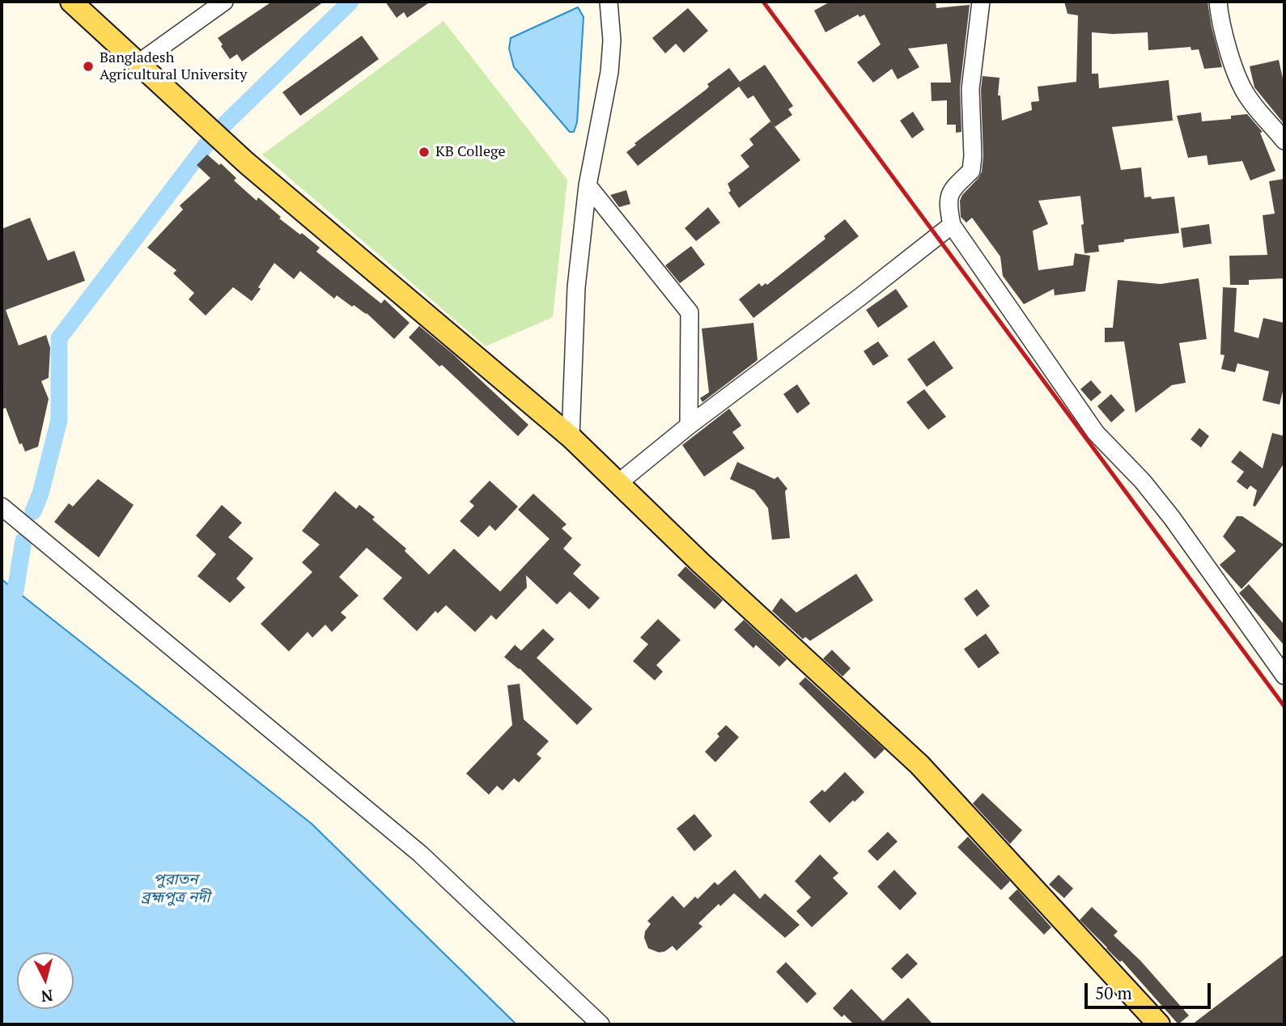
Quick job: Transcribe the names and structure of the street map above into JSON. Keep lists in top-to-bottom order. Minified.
{"water":["পুরাতন ব্রহ্মপুত্র নদী"],"places":["Bangladesh Agricultural University","KB College"],"scale_bar":"50 m","north":"bottom"}
